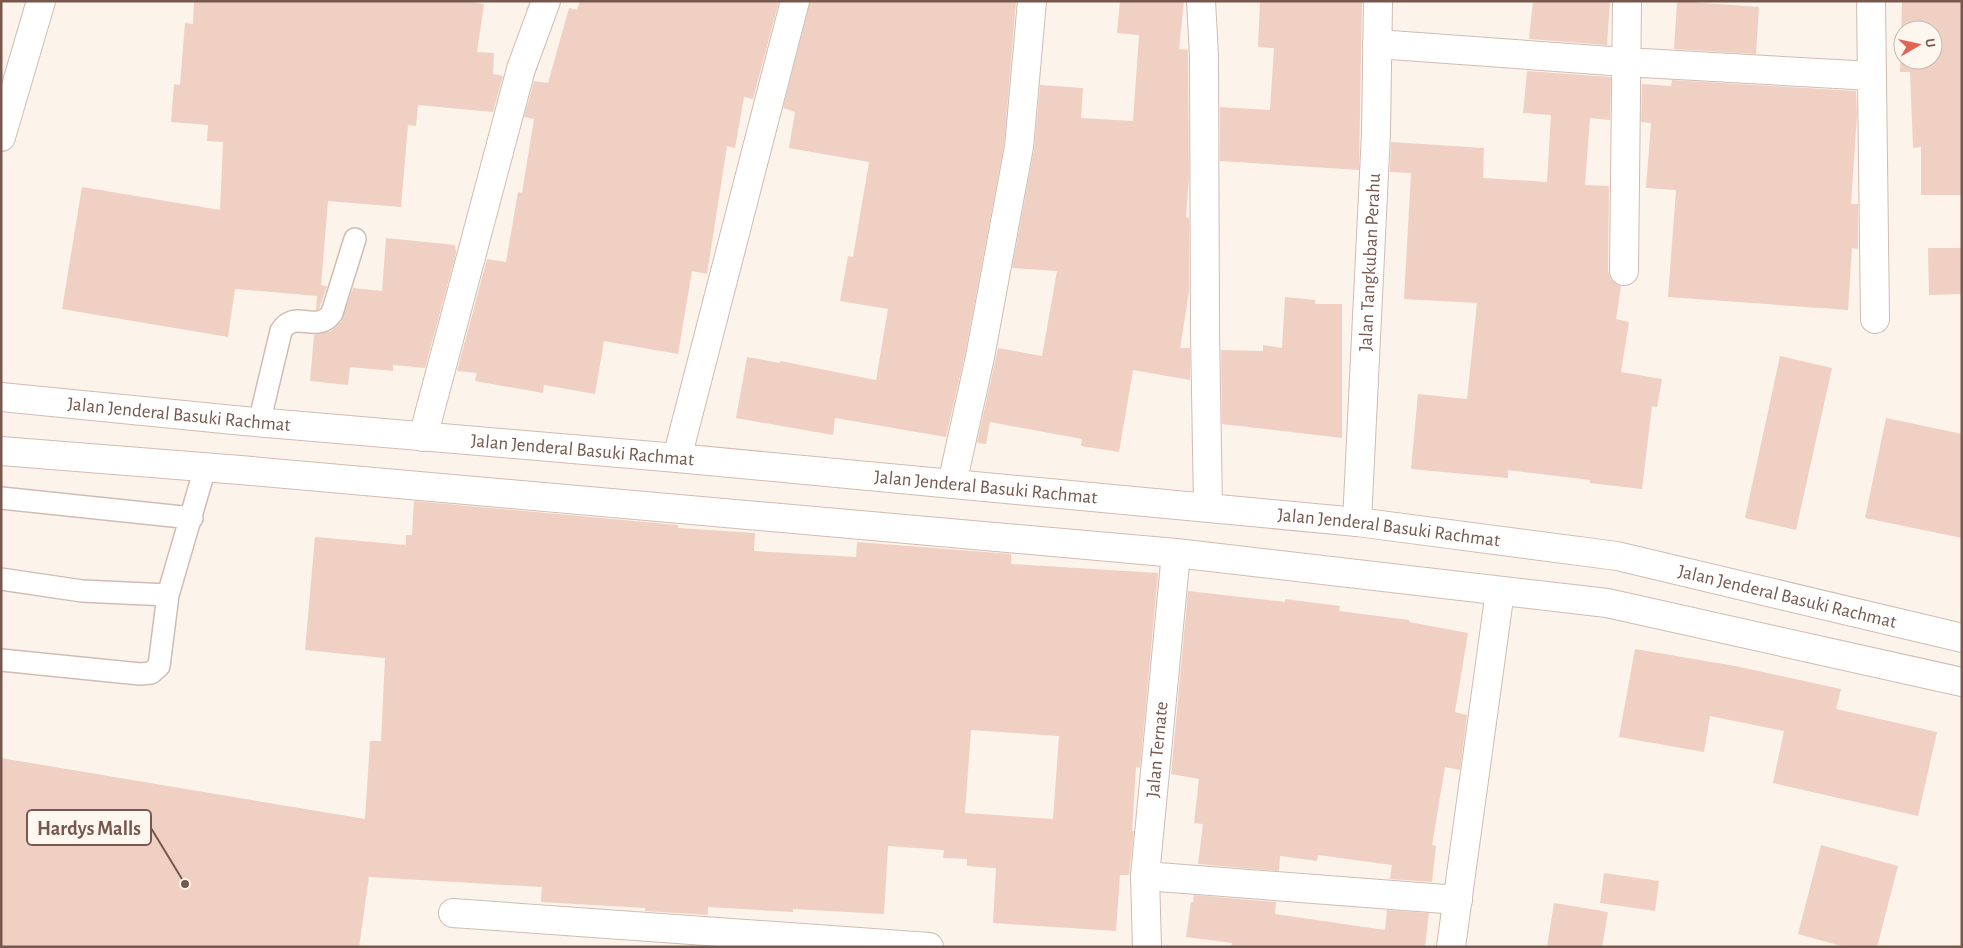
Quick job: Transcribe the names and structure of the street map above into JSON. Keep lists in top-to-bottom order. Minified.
{"streets":{"street":["Jalan Tangkuban Perahu","Jalan Jenderal Basuki Rachmat","Jalan Ternate"]},"crossings":[["Jalan Tangkuban Perahu","Jalan Jenderal Basuki Rachmat"]],"places":["Hardys Malls"],"north":"right"}
